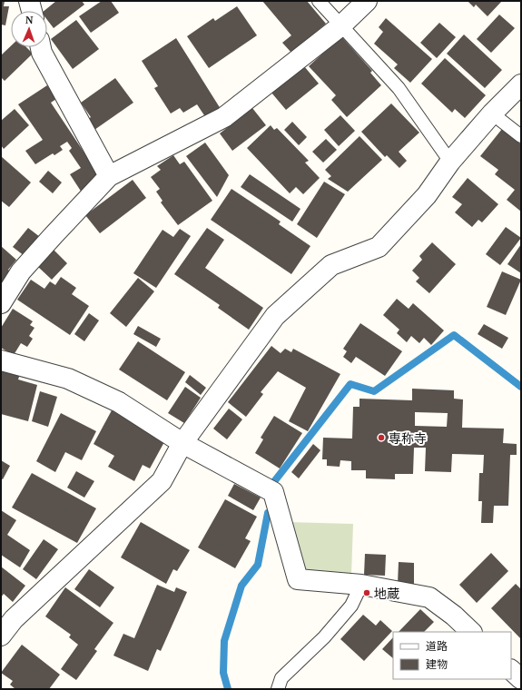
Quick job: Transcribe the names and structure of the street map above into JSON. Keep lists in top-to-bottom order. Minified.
{"places":["専称寺","地蔵"],"legend":["道路","建物"],"north":"top"}
